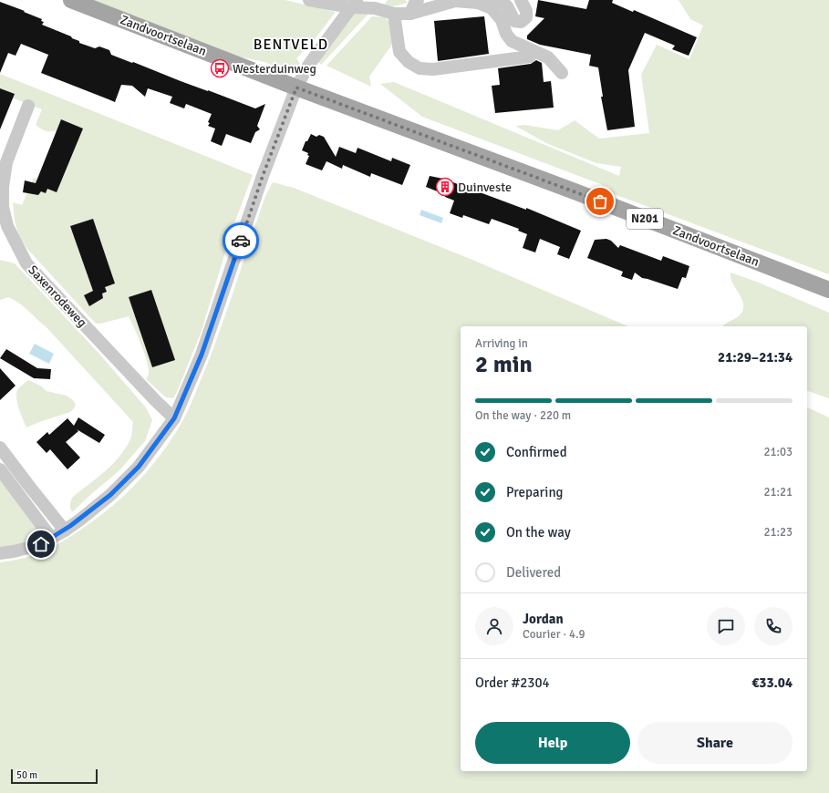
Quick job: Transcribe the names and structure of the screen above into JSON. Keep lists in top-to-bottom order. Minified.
{"streets":{"main road":["Zandvoortselaan","N201"],"street":["Saxenrodeweg"]},"districts":["BENTVELD"],"places":{"bus stop":["Westerduinweg"],"building":["Duinveste"]},"scale_bar":"50 m","page":{"heading":["2 min","Arriving in","21:29–21:34"],"panel":["Jordan","Courier · 4.9","Order #2304","€33.04"],"bar":"On the way · 220 m","list":[["Confirmed","21:03"],["Preparing","21:21"],["On the way","21:23"],"Delivered"],"buttons":["Help","Share"],"scale":"50 m"}}
